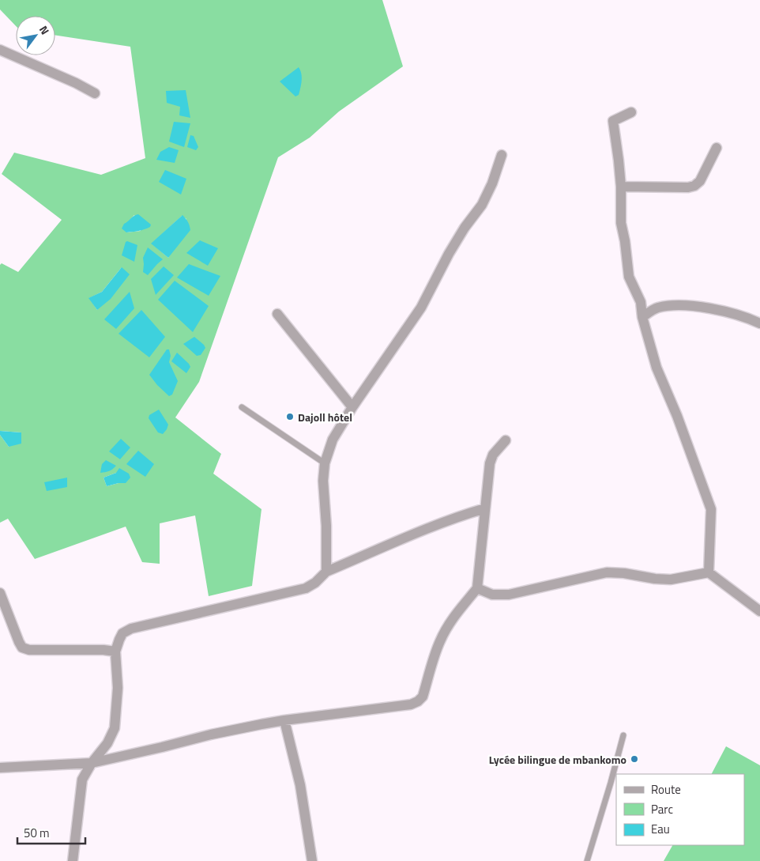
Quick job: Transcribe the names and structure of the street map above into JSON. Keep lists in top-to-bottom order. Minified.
{"places":["Dajoll hôtel","Lycée bilingue de mbankomo"],"legend":["Route","Parc","Eau"],"scale_bar":"50 m","north":"top right"}
